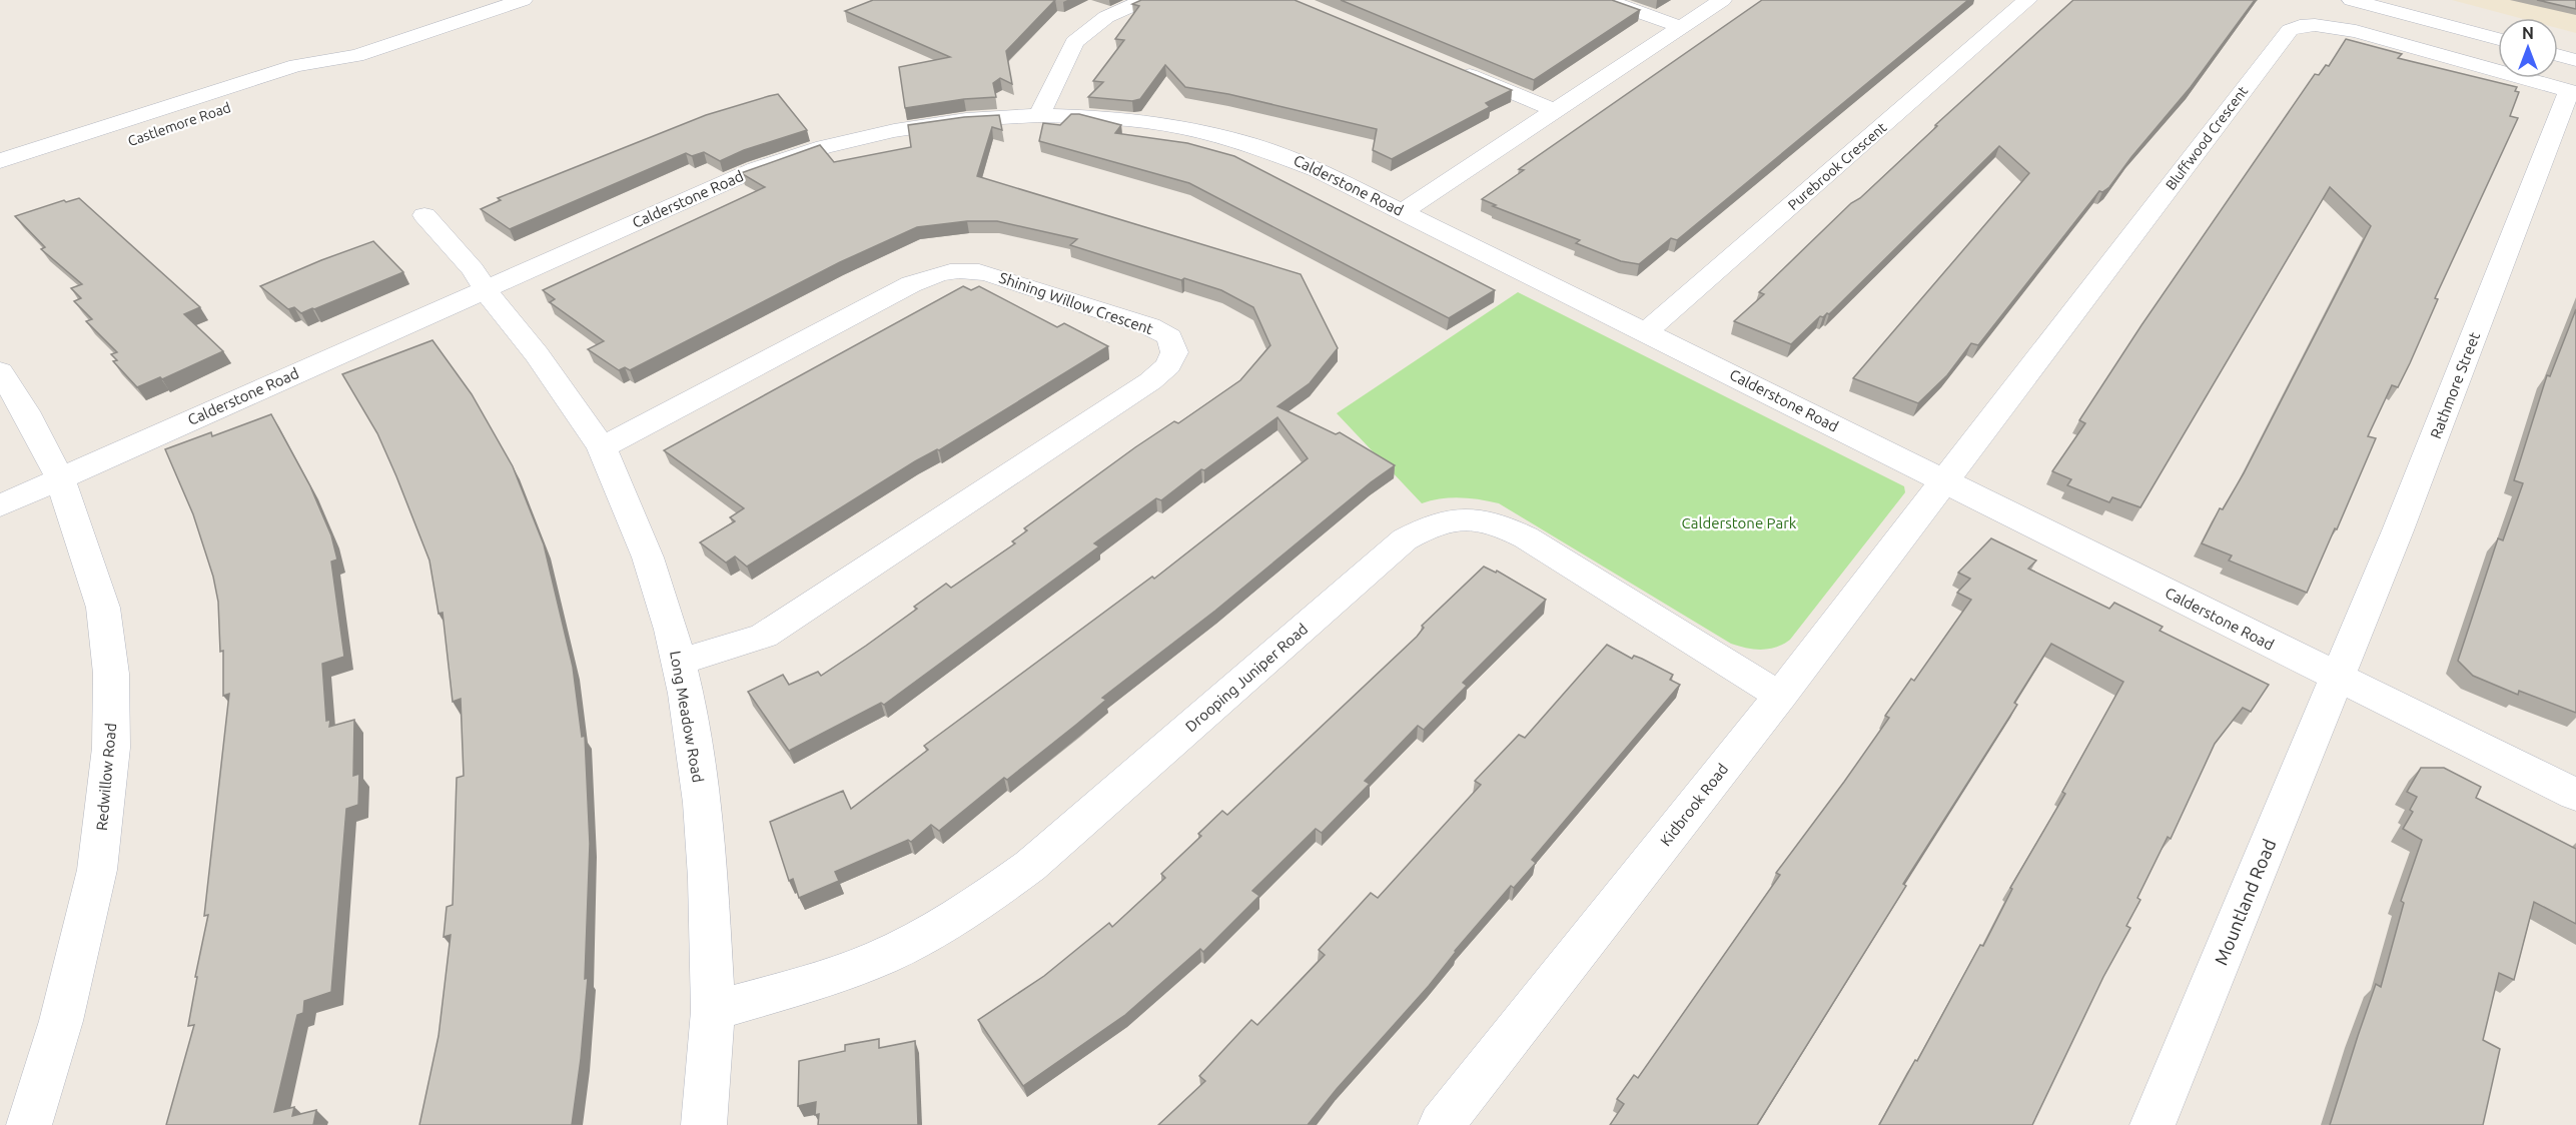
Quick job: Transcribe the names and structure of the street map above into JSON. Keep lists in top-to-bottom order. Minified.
{"streets":{"street":["Castlemore Road","Bluffwood Crescent","Purebrook Crescent","Calderstone Road","Shining Willow Crescent","Rathmore Street","Drooping Juniper Road","Long Meadow Road","Redwillow Road","Kidbrook Road","Mountland Road"]},"crossings":[["Bluffwood Crescent","Calderstone Road"],["Bluffwood Crescent","Rathmore Street"],["Bluffwood Crescent","Kidbrook Road"],["Purebrook Crescent","Calderstone Road"],["Calderstone Road","Rathmore Street"],["Calderstone Road","Long Meadow Road"],["Calderstone Road","Redwillow Road"],["Calderstone Road","Kidbrook Road"],["Calderstone Road","Mountland Road"],["Shining Willow Crescent","Long Meadow Road"],["Rathmore Street","Mountland Road"],["Drooping Juniper Road","Long Meadow Road"],["Drooping Juniper Road","Kidbrook Road"]],"parks":["Calderstone Park"],"north":"top"}
